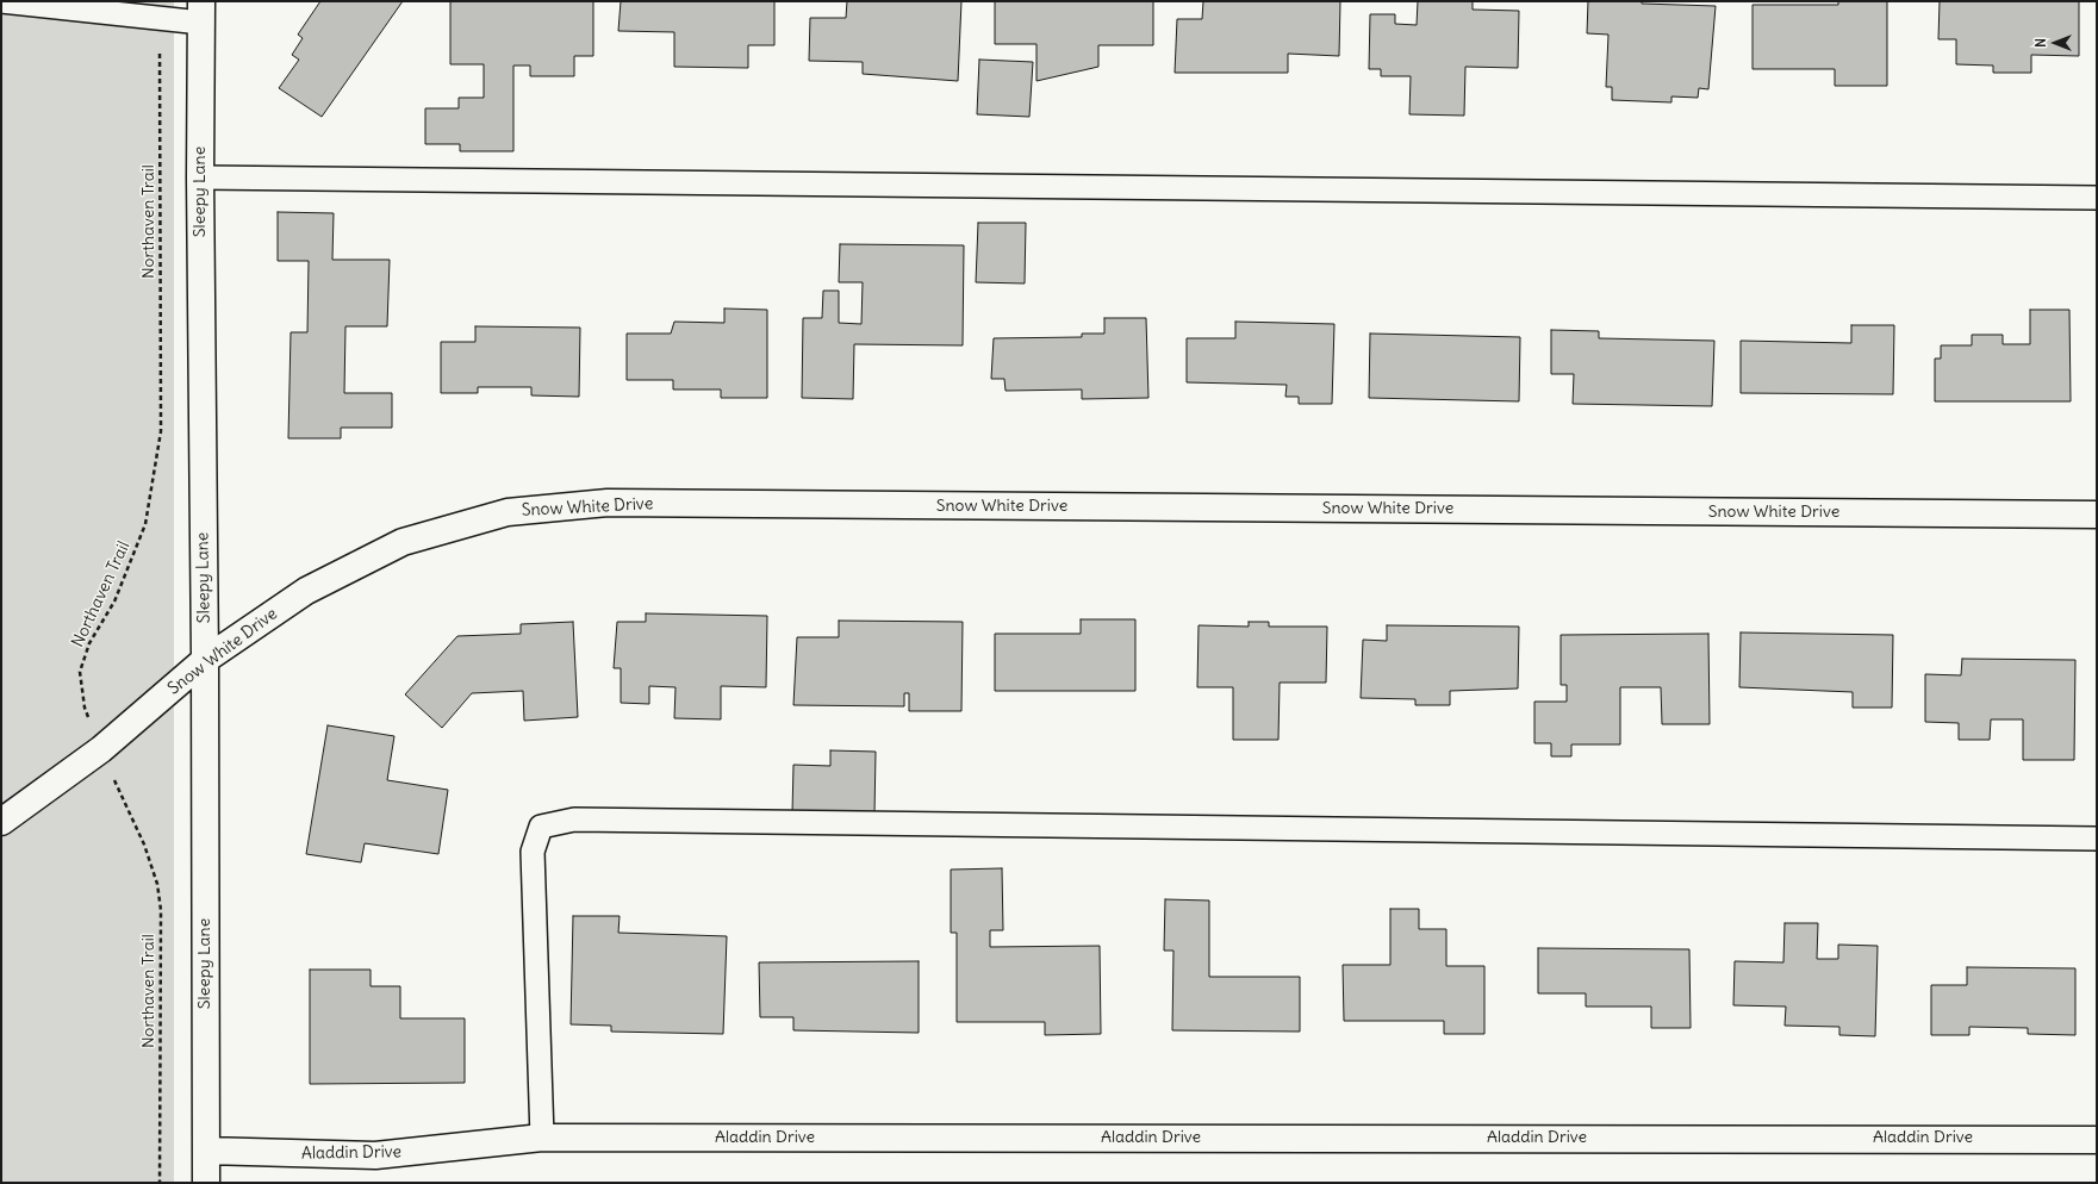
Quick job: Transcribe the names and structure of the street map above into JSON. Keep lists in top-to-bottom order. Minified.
{"streets":{"street":["Sleepy Lane","Snow White Drive","Aladdin Drive"],"path":["Northaven Trail"]},"crossings":[["Sleepy Lane","Snow White Drive"],["Sleepy Lane","Aladdin Drive"],["Northaven Trail","Snow White Drive"]],"north":"left"}
